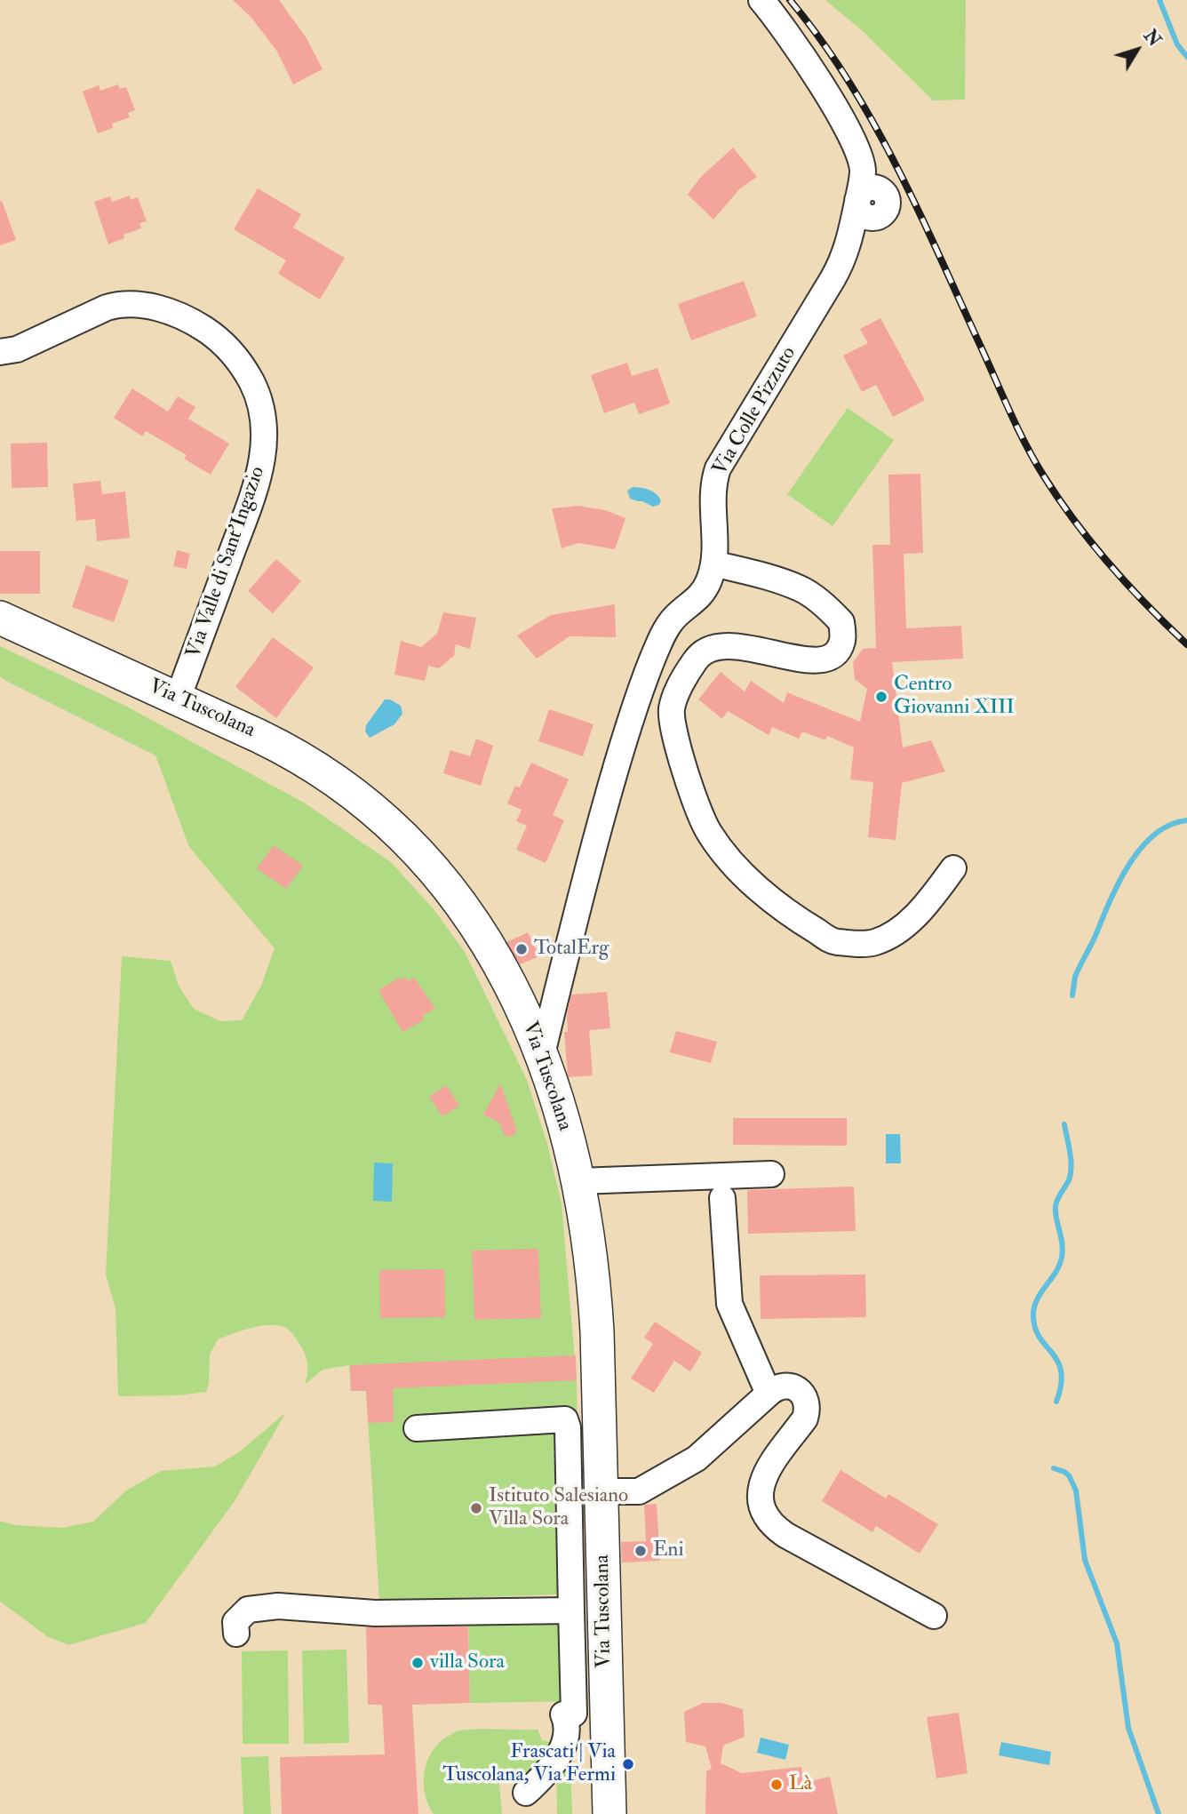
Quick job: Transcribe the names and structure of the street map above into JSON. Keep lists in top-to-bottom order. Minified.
{"streets":{"main road":["Via Tuscolana"],"street":["Via Colle Pizzuto","Via Valle di Sant'Ingazio"]},"crossings":[["Via Colle Pizzuto","Via Tuscolana"],["Via Valle di Sant'Ingazio","Via Tuscolana"]],"places":["Centro Giovanni XIII","TotalErg","Istituto Salesiano Villa Sora","Eni","villa Sora","Frascati | Via Tuscolana, Via Fermi","Là"],"north":"top right"}
